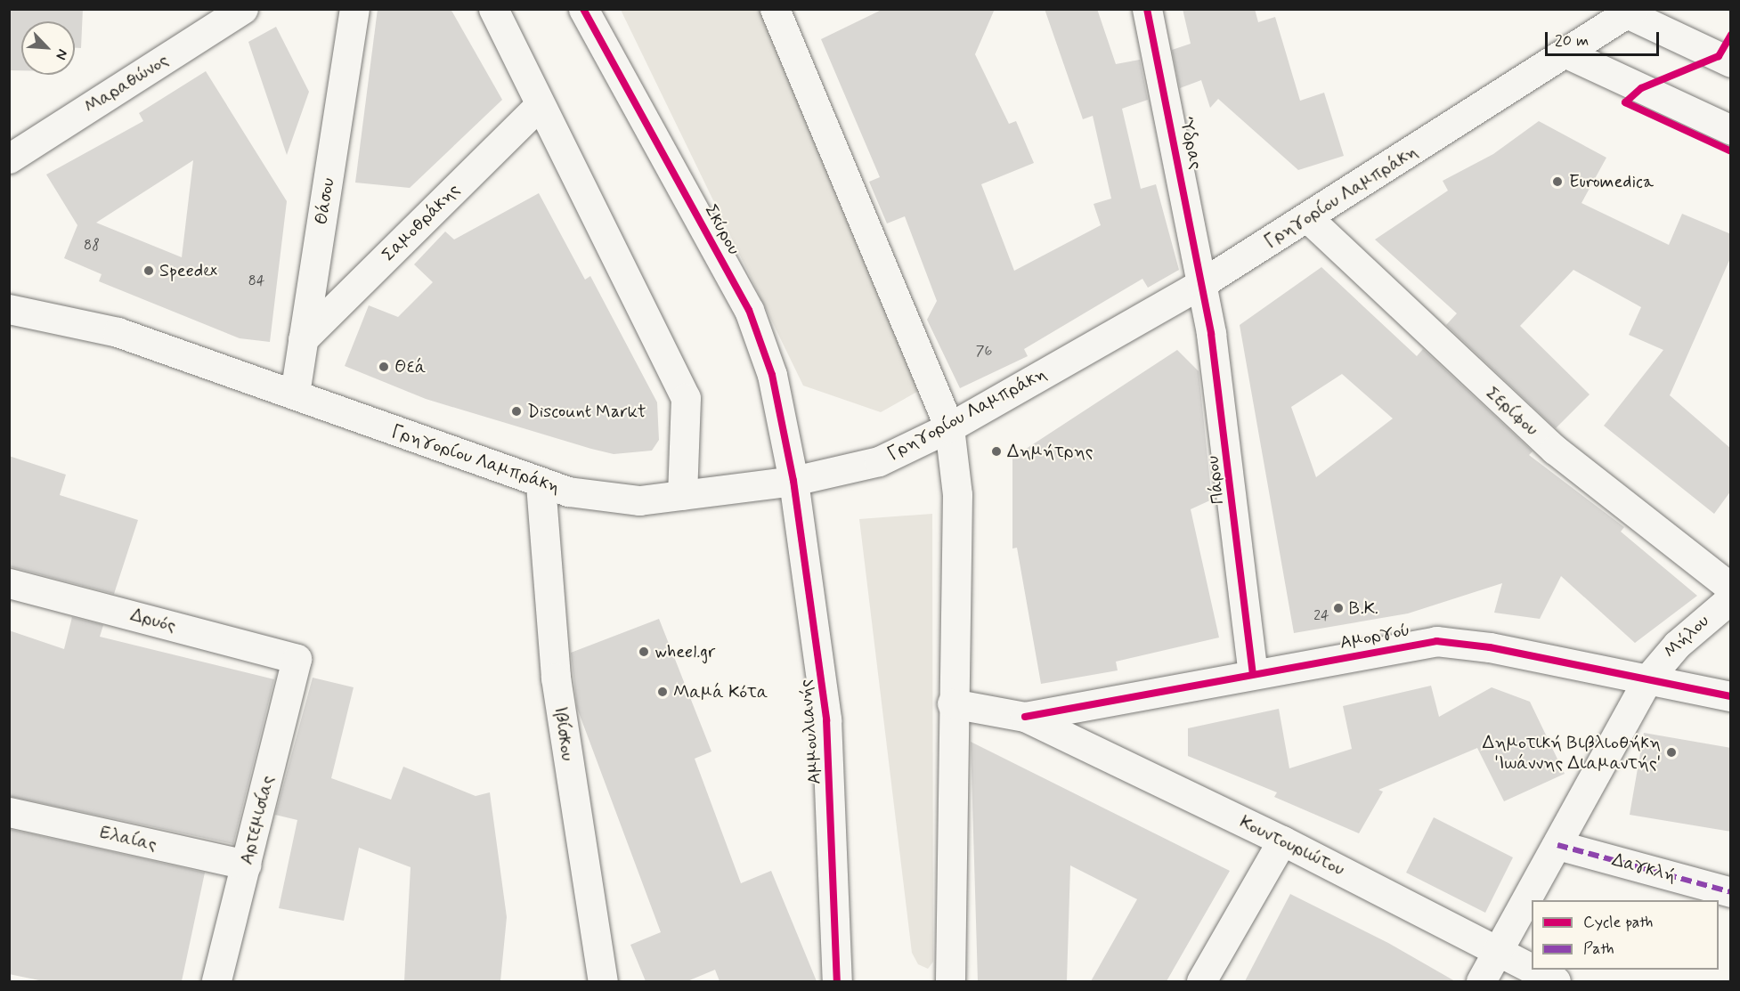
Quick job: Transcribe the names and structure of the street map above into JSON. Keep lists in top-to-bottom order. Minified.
{"streets":{"street":["Μαραθώνος","Ύδρας","Γρηγορίου Λαμπράκη","Θάσου","Σαμοθράκης","Σκύρου","Σερίφου","Πάρου","Δρυός","Αμοργού","Μήλου","Αμμουλιανής","Ιβίσκου","Αρτεμισίας","Ελαίας","Κουντουριώτου","Δαγκλή"]},"crossings":[["Ύδρας","Γρηγορίου Λαμπράκη"],["Ύδρας","Πάρου"],["Γρηγορίου Λαμπράκη","Θάσου"],["Γρηγορίου Λαμπράκη","Σκύρου"],["Γρηγορίου Λαμπράκη","Σερίφου"],["Γρηγορίου Λαμπράκη","Πάρου"],["Γρηγορίου Λαμπράκη","Αμμουλιανής"],["Γρηγορίου Λαμπράκη","Ιβίσκου"],["Θάσου","Σαμοθράκης"],["Σκύρου","Αμμουλιανής"],["Πάρου","Αμοργού"],["Δρυός","Αρτεμισίας"],["Αμοργού","Μήλου"],["Αμοργού","Κουντουριώτου"],["Μήλου","Κουντουριώτου"],["Μήλου","Δαγκλή"],["Αρτεμισίας","Ελαίας"]],"places":["Euromedica","Speedex","Θεά","Discount Markt","Δημήτρης","Β.Κ.","wheel.gr","Μαμά Κότα","Δημοτική Βιβλιοθήκη 'Ιωάννης Διαμαντής'"],"house_numbers":["88","84","76","24"],"legend":["Cycle path","Path"],"scale_bar":"20 m","north":"bottom right"}
